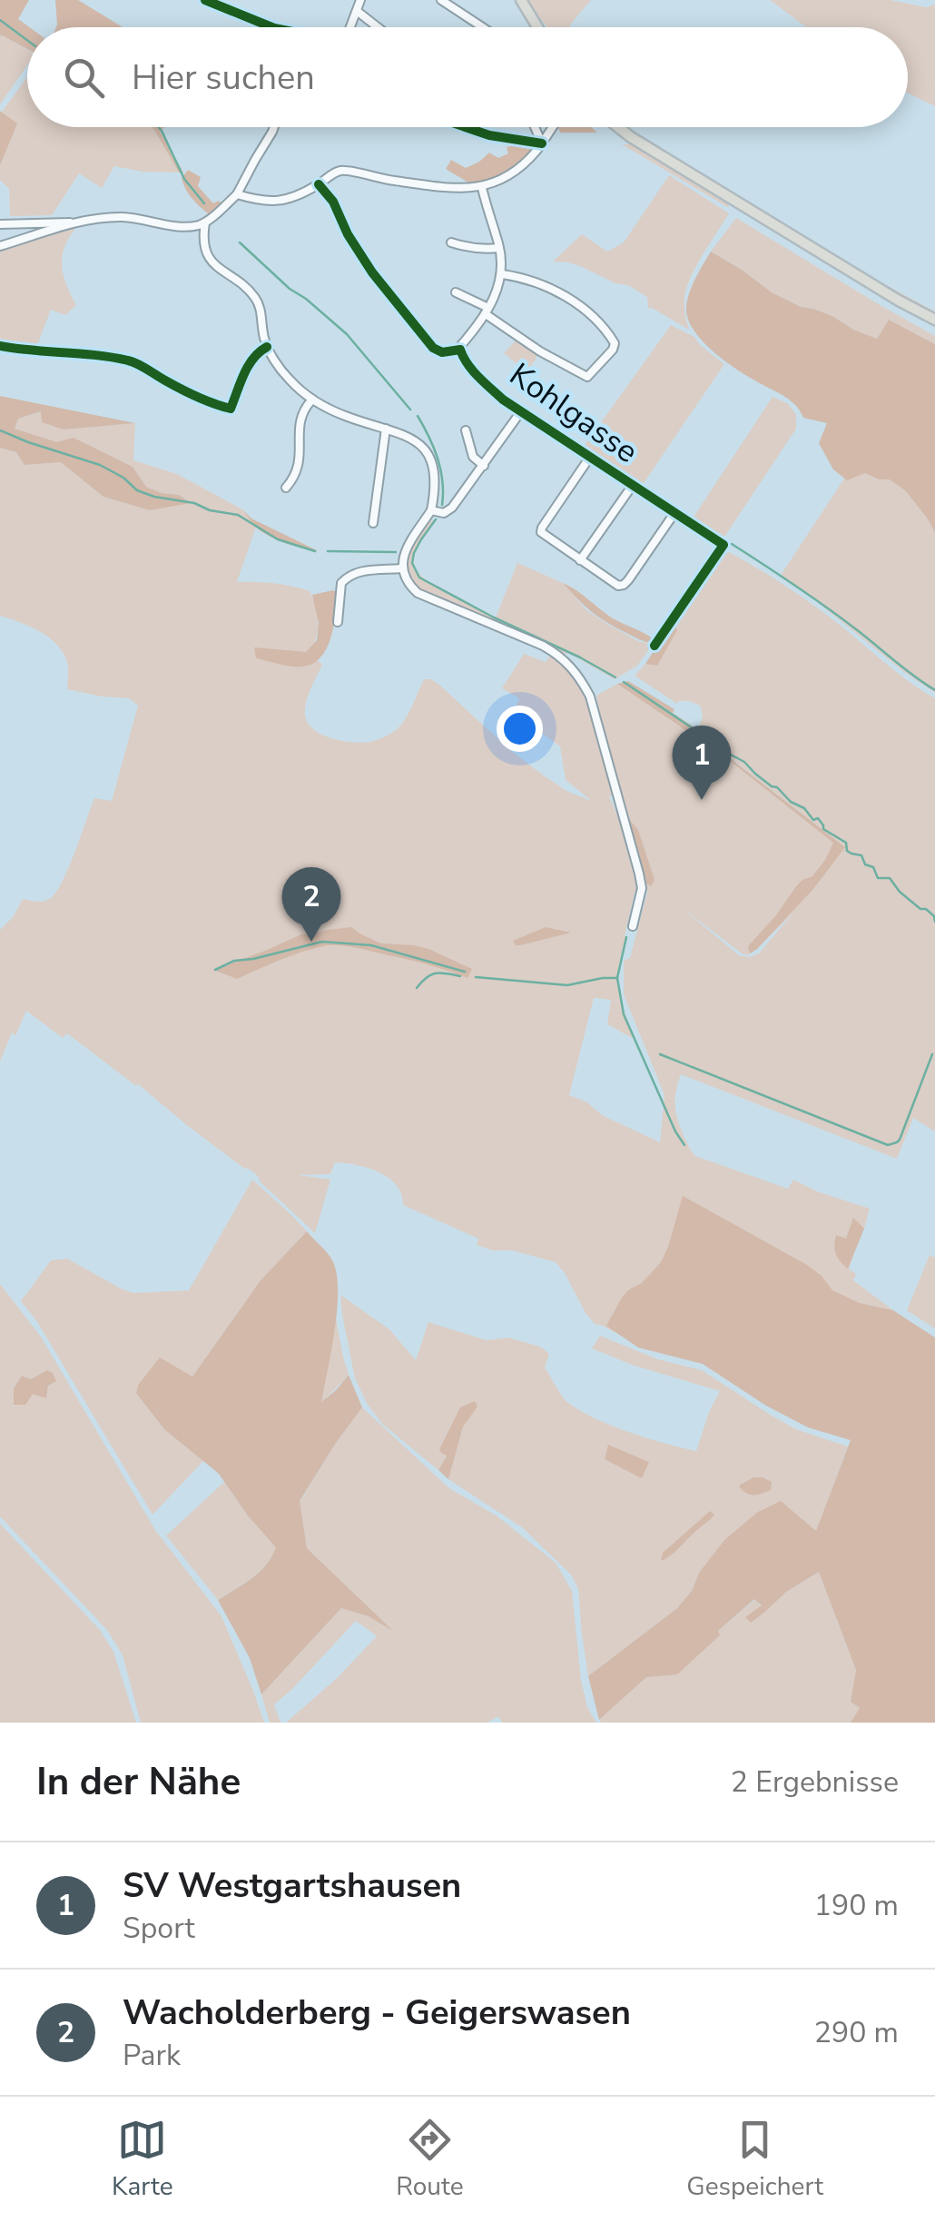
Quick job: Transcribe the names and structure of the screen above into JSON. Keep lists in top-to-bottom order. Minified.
{"streets":{"street":["Kohlgasse"]},"page":{"search":"Hier suchen","pins":["1","2"],"heading":["In der Nähe","2 Ergebnisse"],"list":[{"mark":"1","name":"SV Westgartshausen","note":"Sport","value":"190 m"},{"mark":"2","name":"Wacholderberg - Geigerswasen","note":"Park","value":"290 m"}],"nav":["Karte","Route","Gespeichert"]}}
